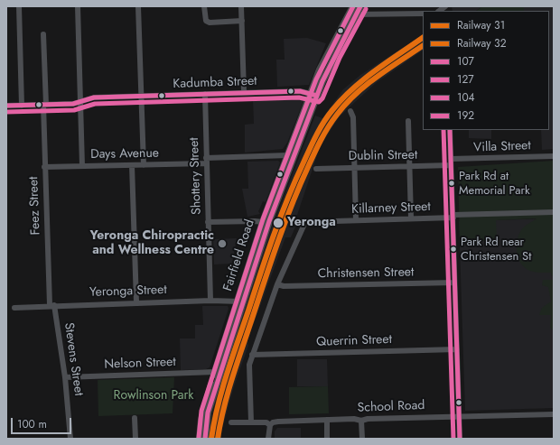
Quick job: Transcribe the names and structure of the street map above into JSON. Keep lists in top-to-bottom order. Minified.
{"streets":{"main road":["Fairfield Road"],"street":["Kadumba Street","Villa Street","Days Avenue","Dublin Street","Shottery Street","Feez Street","Killarney Street","Christensen Street","Yeronga Street","Querrin Street","Stevens Street","Nelson Street","School Road"]},"crossings":[["Kadumba Street","Shottery Street"],["Kadumba Street","Feez Street"],["Kadumba Street","Fairfield Road"],["Villa Street","Dublin Street"],["Days Avenue","Shottery Street"],["Days Avenue","Feez Street"],["Days Avenue","Fairfield Road"],["Shottery Street","Yeronga Street"],["Feez Street","Yeronga Street"],["Feez Street","Stevens Street"],["Killarney Street","Christensen Street"],["Fairfield Road","Yeronga Street"],["Fairfield Road","Nelson Street"],["Yeronga Street","Stevens Street"],["Stevens Street","Nelson Street"]],"parks":["Rowlinson Park"],"places":["Park Rd at Memorial Park","Yeronga","Yeronga Chiropractic and Wellness Centre","Park Rd near Christensen St"],"lines":["transit line 107","transit line 192","transit line 127","rail line 31","rail line 32","transit line 104"],"legend":["Railway 31","Railway 32","107","127","104","192"],"scale_bar":"100 m"}
